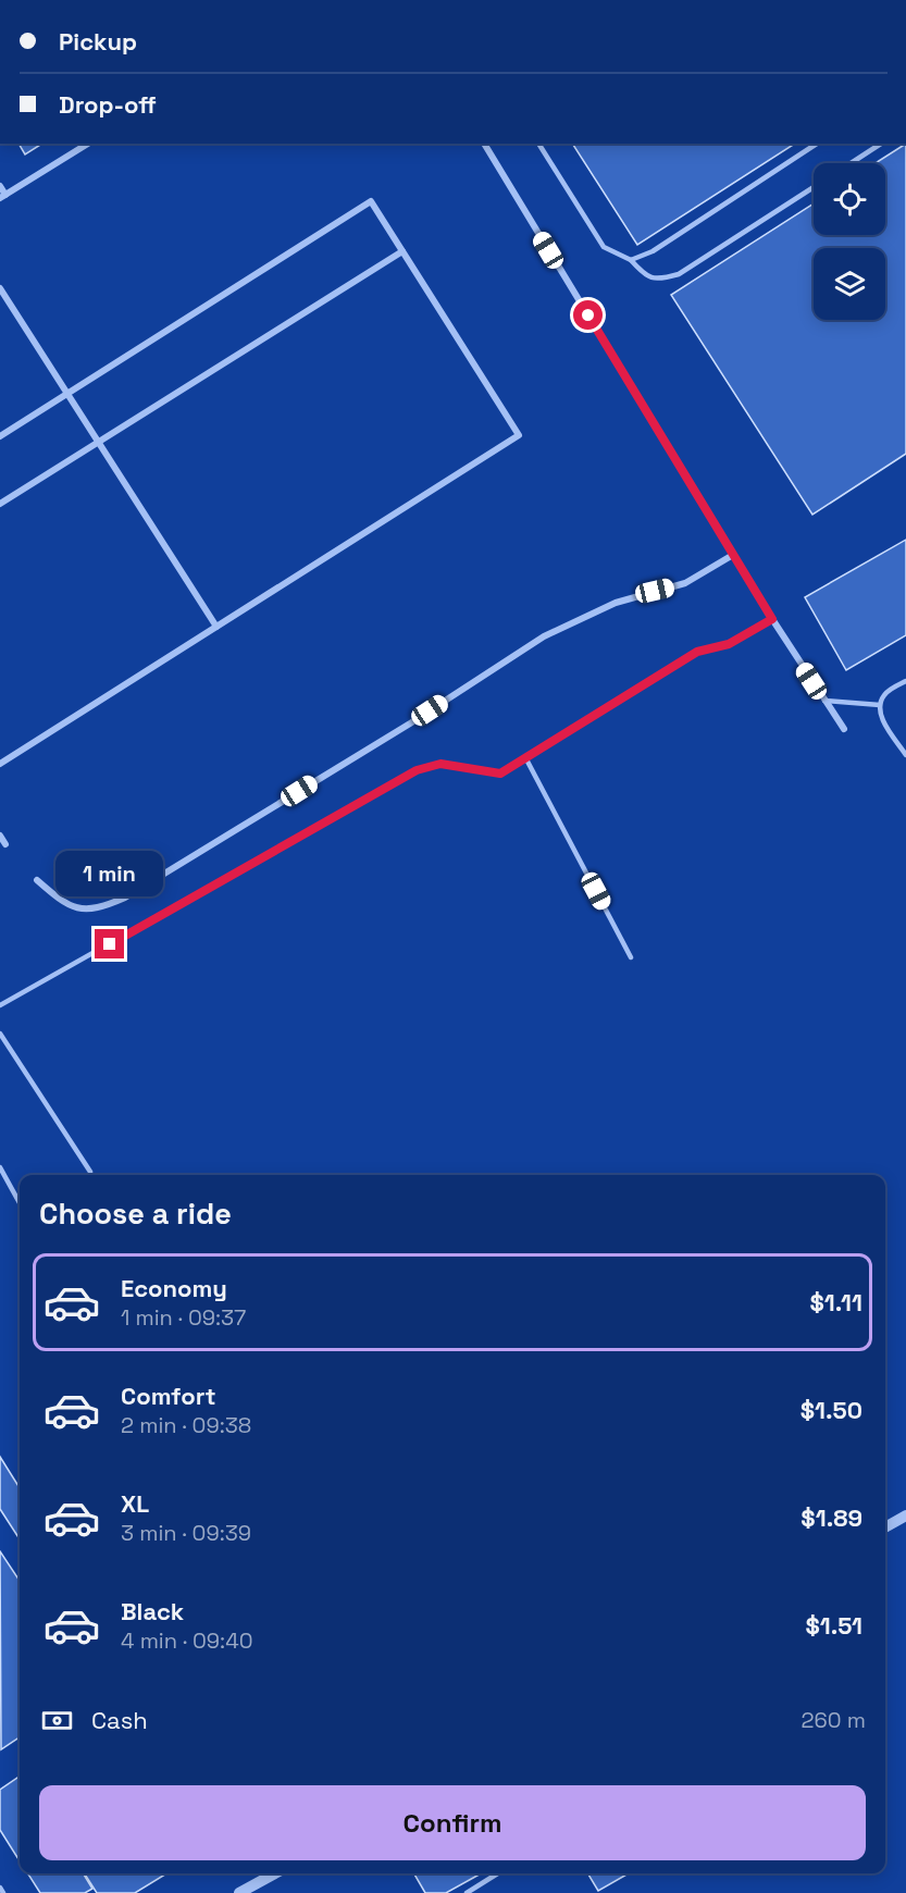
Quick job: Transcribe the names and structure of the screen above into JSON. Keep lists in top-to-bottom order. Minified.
{"page":{"banner":["Pickup","Drop-off"],"bubble":"1 min","heading":"Choose a ride","list":[{"name":"Economy","note":"1 min · 09:37","value":"$1.11"},{"name":"Comfort","note":"2 min · 09:38","value":"$1.50"},{"name":"XL","note":"3 min · 09:39","value":"$1.89"},{"name":"Black","note":"4 min · 09:40","value":"$1.51"}],"pay":["Cash","260 m"],"buttons":"Confirm"}}
